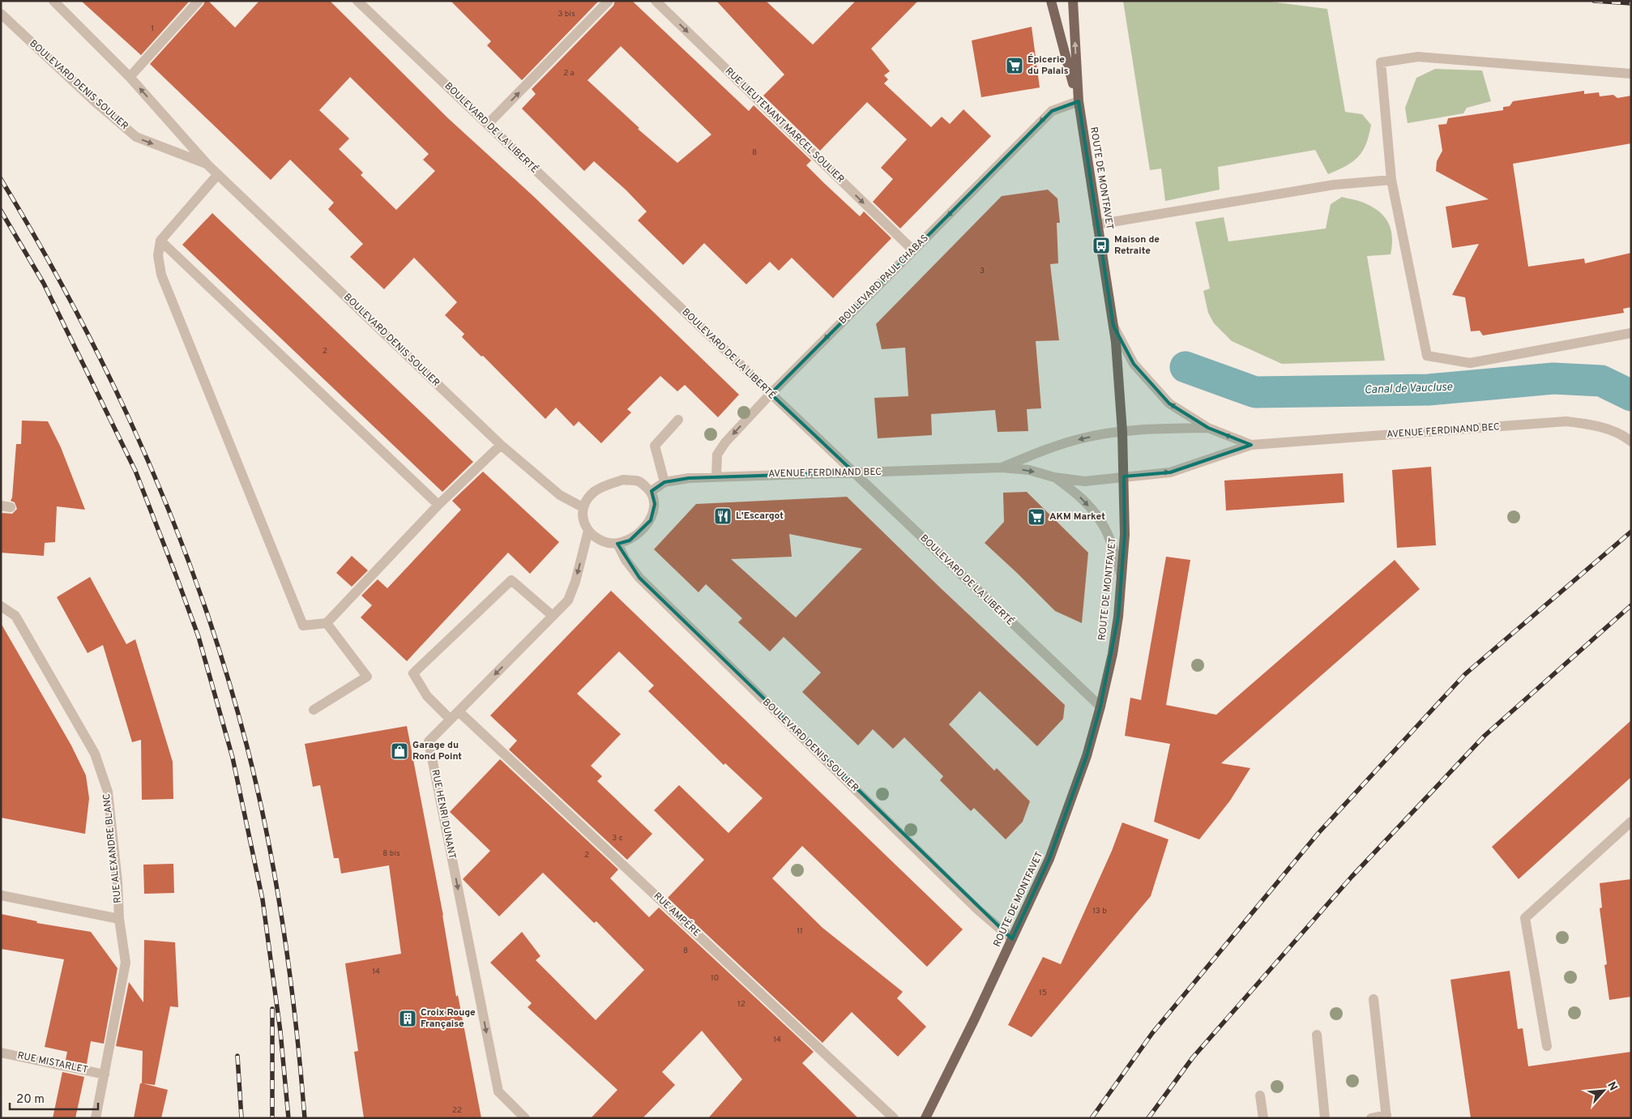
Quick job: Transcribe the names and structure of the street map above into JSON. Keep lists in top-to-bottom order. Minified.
{"streets":{"main road":["ROUTE DE MONTFAVET"],"street":["BOULEVARD DENIS SOULIER","RUE LIEUTENANT MARCEL SOULIER","BOULEVARD DE LA LIBERTÉ","BOULEVARD PAUL CHABAS","AVENUE FERDINAND BEC","RUE HENRI DUNANT","RUE ALEXANDRE BLANC","RUE AMPÉRE","RUE MISTARLET"]},"crossings":[["BOULEVARD DENIS SOULIER","ROUTE DE MONTFAVET"],["BOULEVARD DENIS SOULIER","AVENUE FERDINAND BEC"],["BOULEVARD DENIS SOULIER","RUE HENRI DUNANT"],["RUE LIEUTENANT MARCEL SOULIER","BOULEVARD PAUL CHABAS"],["BOULEVARD DE LA LIBERTÉ","ROUTE DE MONTFAVET"],["BOULEVARD DE LA LIBERTÉ","BOULEVARD PAUL CHABAS"],["BOULEVARD DE LA LIBERTÉ","AVENUE FERDINAND BEC"],["ROUTE DE MONTFAVET","BOULEVARD PAUL CHABAS"],["BOULEVARD PAUL CHABAS","AVENUE FERDINAND BEC"],["AVENUE FERDINAND BEC","RUE HENRI DUNANT"],["RUE HENRI DUNANT","RUE AMPÉRE"],["RUE ALEXANDRE BLANC","RUE MISTARLET"]],"one_way":["RUE LIEUTENANT MARCEL SOULIER","BOULEVARD PAUL CHABAS","RUE HENRI DUNANT"],"water":["Canal de Vaucluse"],"places":{"supermarket":["Épicerie du Palais","AKM Market"],"bus stop":["Maison de Retraite"],"restaurant":["L'Escargot"],"shop":["Garage du Rond Point"],"building":["Croix Rouge Française"]},"house_numbers":["3 bis","1","2 a","8","3","2","3 c","8 bis","2","13 b","11","8","14","10","15","12","14","22"],"scale_bar":"20 m","north":"top right"}
